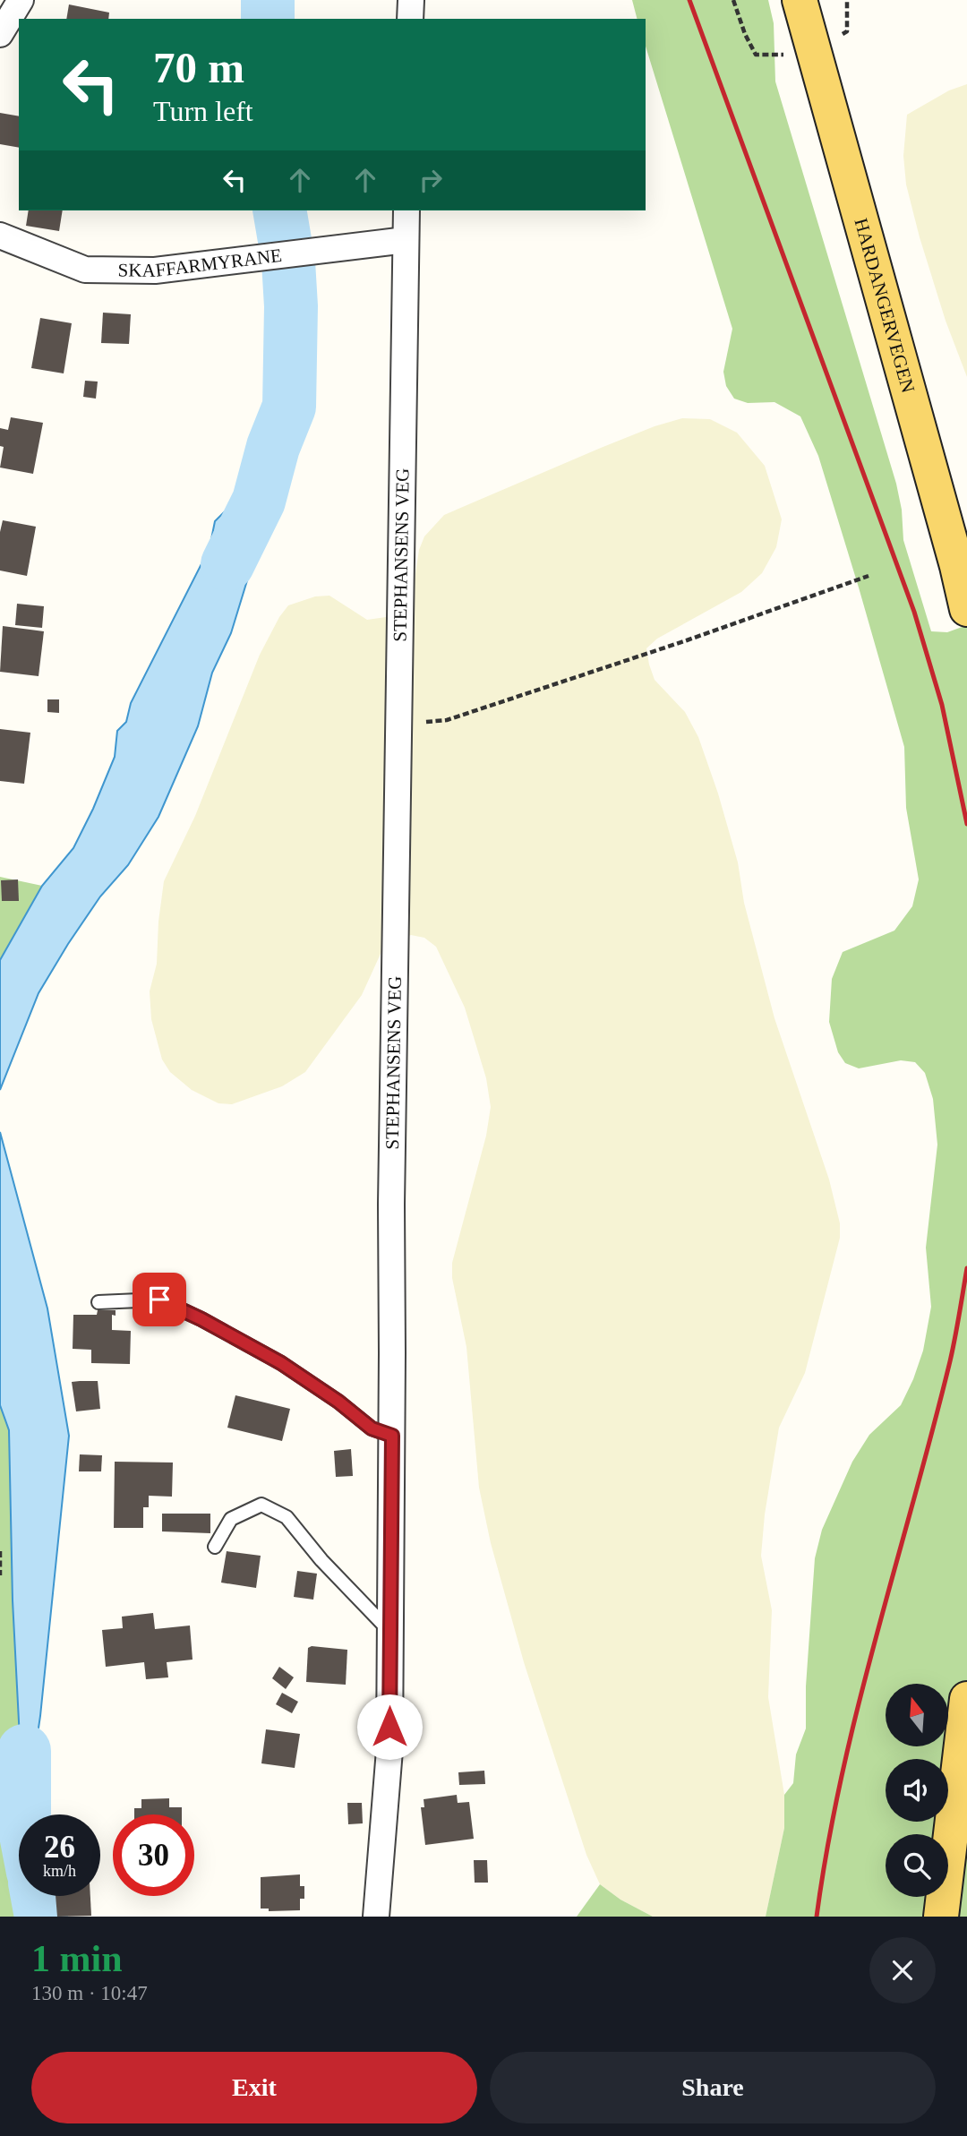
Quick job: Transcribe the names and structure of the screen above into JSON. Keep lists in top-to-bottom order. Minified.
{"streets":{"main road":["HARDANGERVEGEN"],"street":["SKAFFARMYRANE","STEPHANSENS VEG"]},"crossings":[["SKAFFARMYRANE","STEPHANSENS VEG"]],"north":"top","page":{"turn":["70 m","Turn left"],"speed":"26 km/h","limit":"30","heading":["1 min","130 m · 10:47"],"buttons":["Exit","Share"]}}
